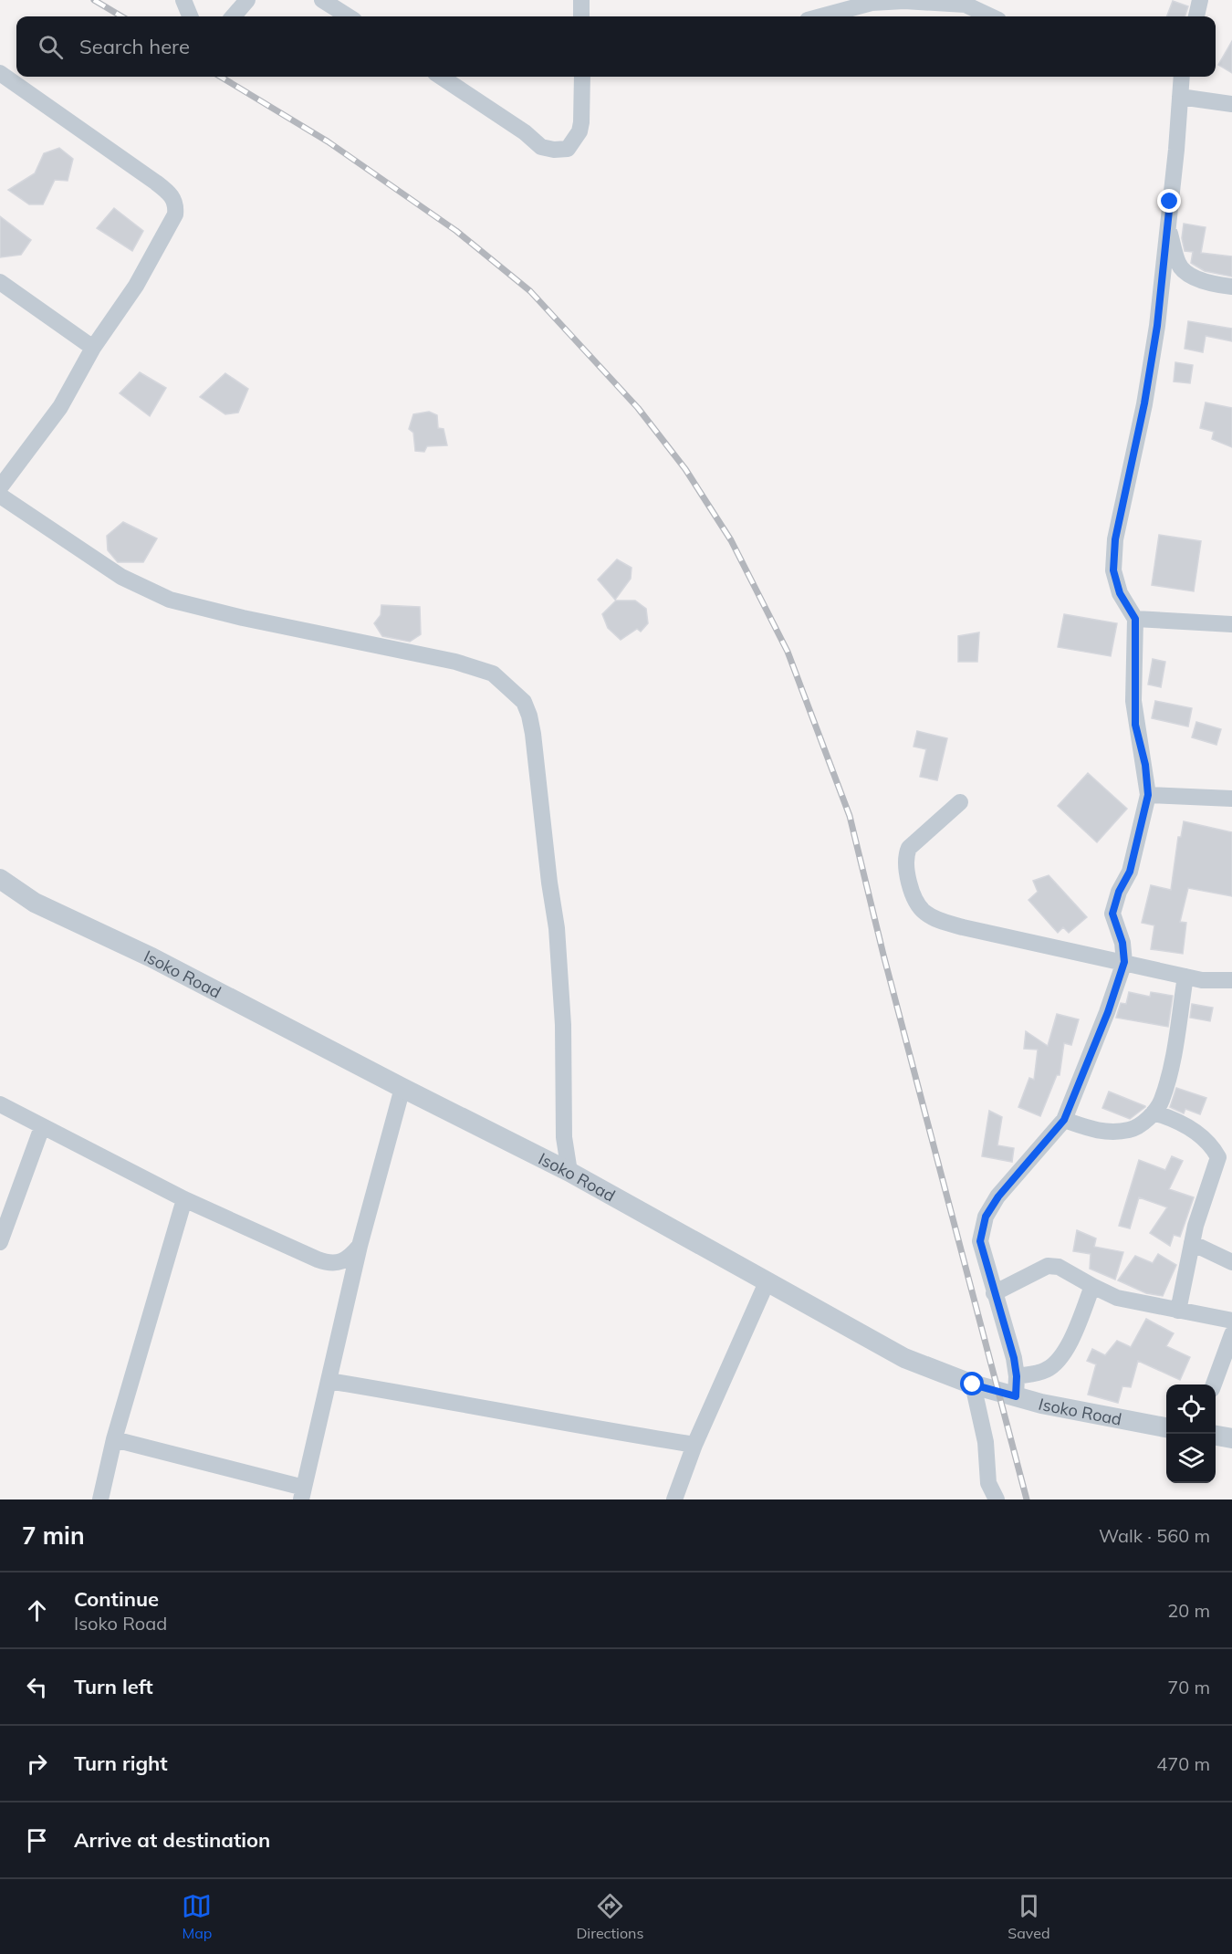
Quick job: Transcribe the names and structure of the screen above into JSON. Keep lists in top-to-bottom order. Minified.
{"streets":{"street":["Isoko Road"]},"page":{"search":"Search here","heading":["7 min","Walk · 560 m"],"list":[["Continue","Isoko Road","20 m"],["Turn left","70 m"],["Turn right","470 m"],"Arrive at destination"],"nav":["Map","Directions","Saved"]}}
